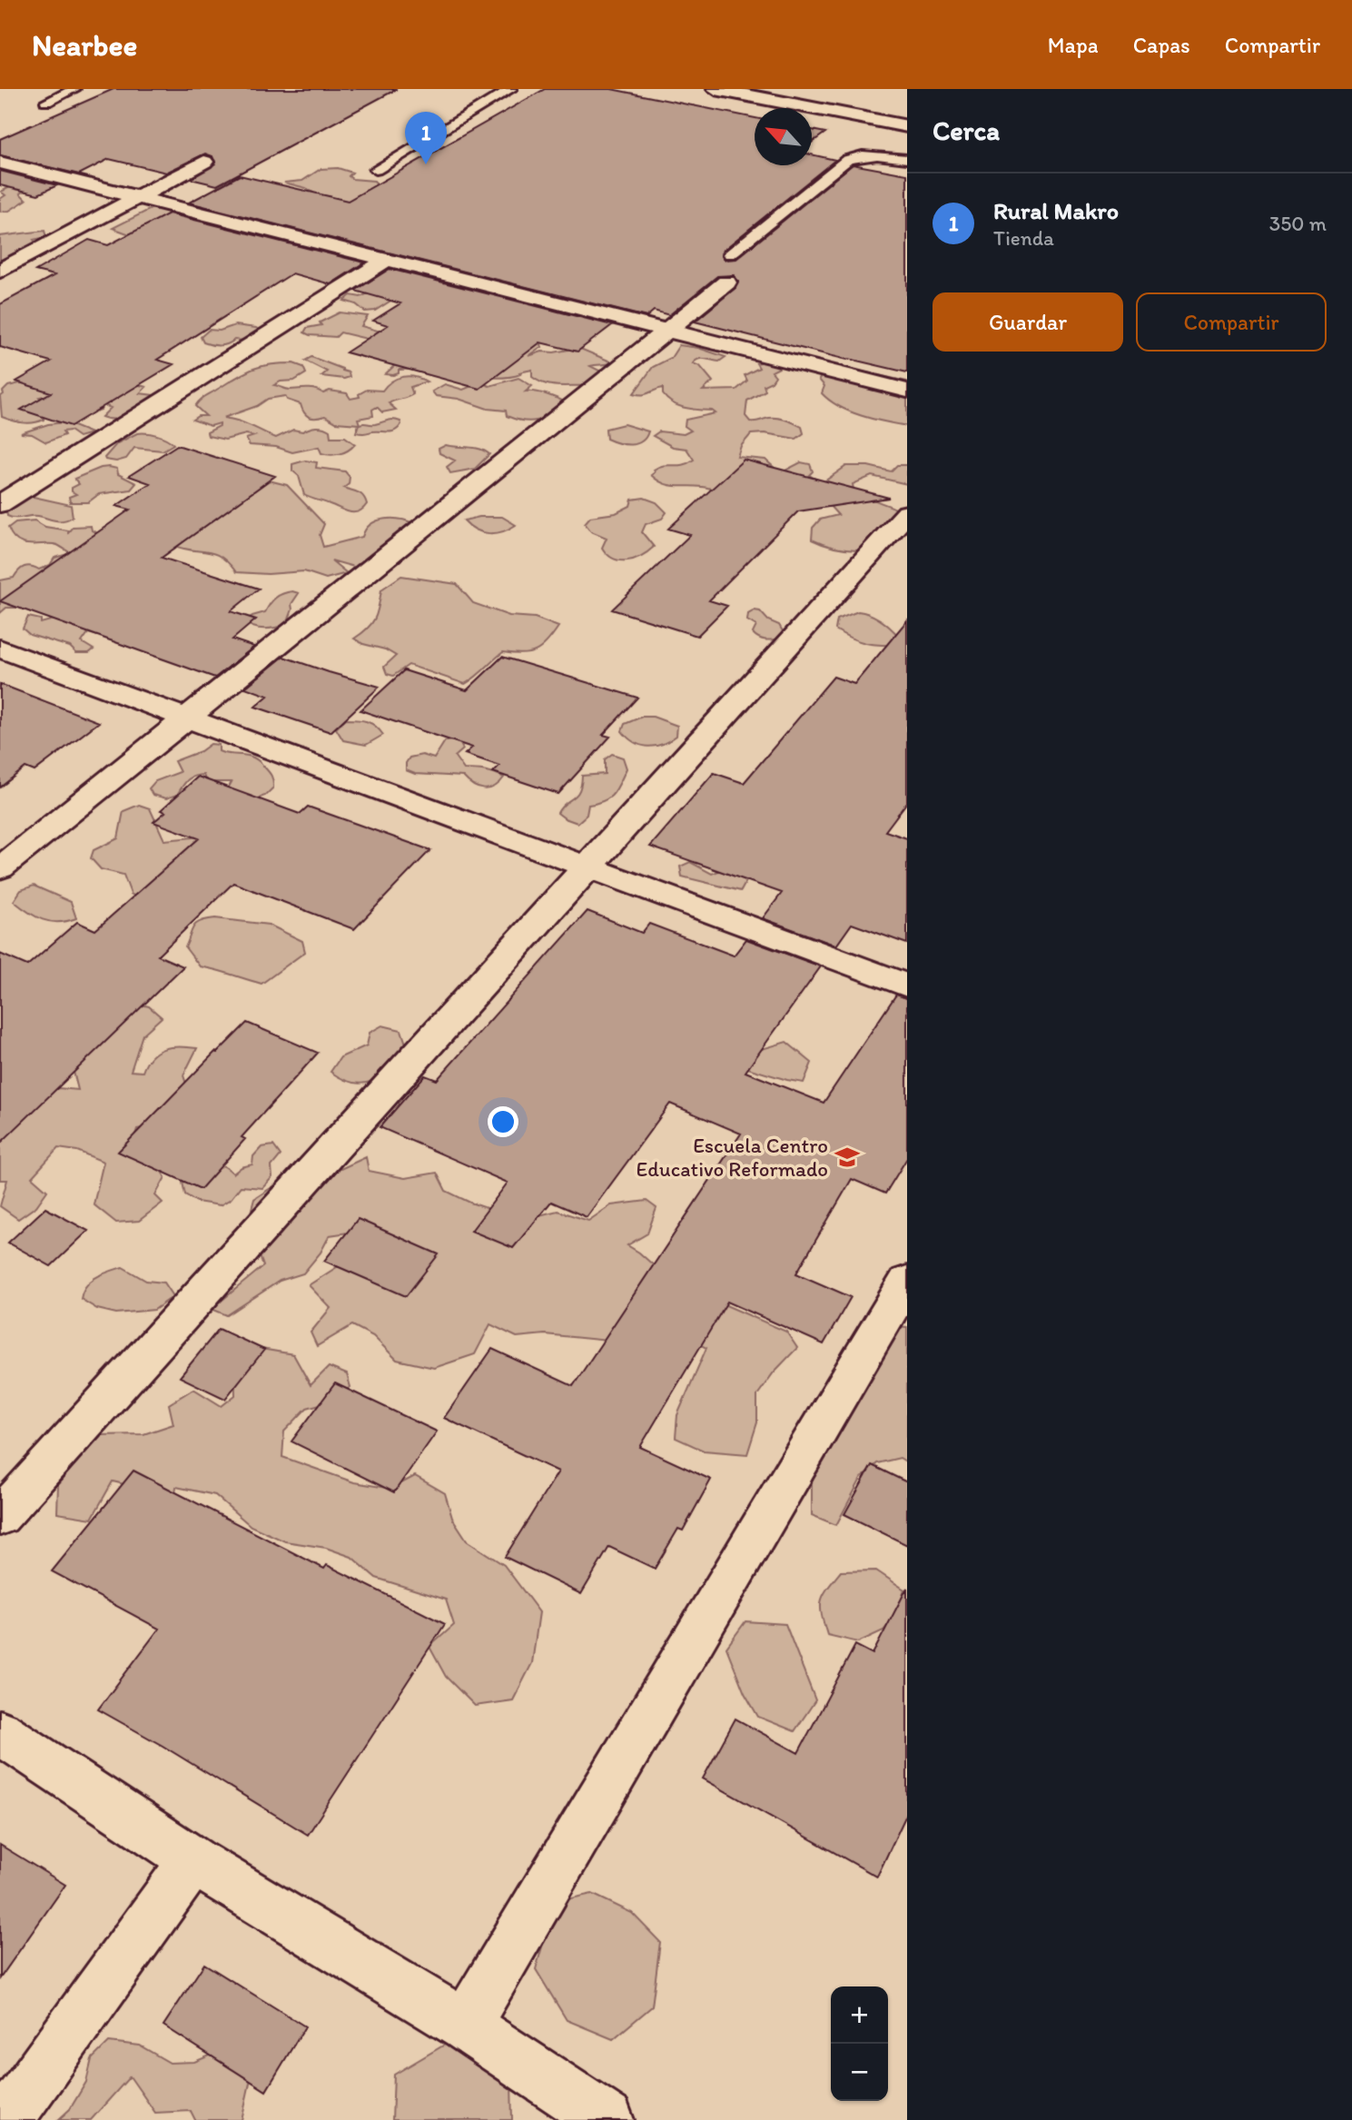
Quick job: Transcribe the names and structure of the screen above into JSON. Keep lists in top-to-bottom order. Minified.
{"places":{"school or university":["Escuela Centro Educativo Reformado"]},"north":"top left","page":{"header":"Nearbee","nav":["Mapa","Capas","Compartir"],"heading":"Cerca","pins":"1","list":[{"mark":"1","name":"Rural Makro","note":"Tienda","value":"350 m"}],"buttons":["Guardar","Compartir"],"map_buttons":["+","−"]}}
